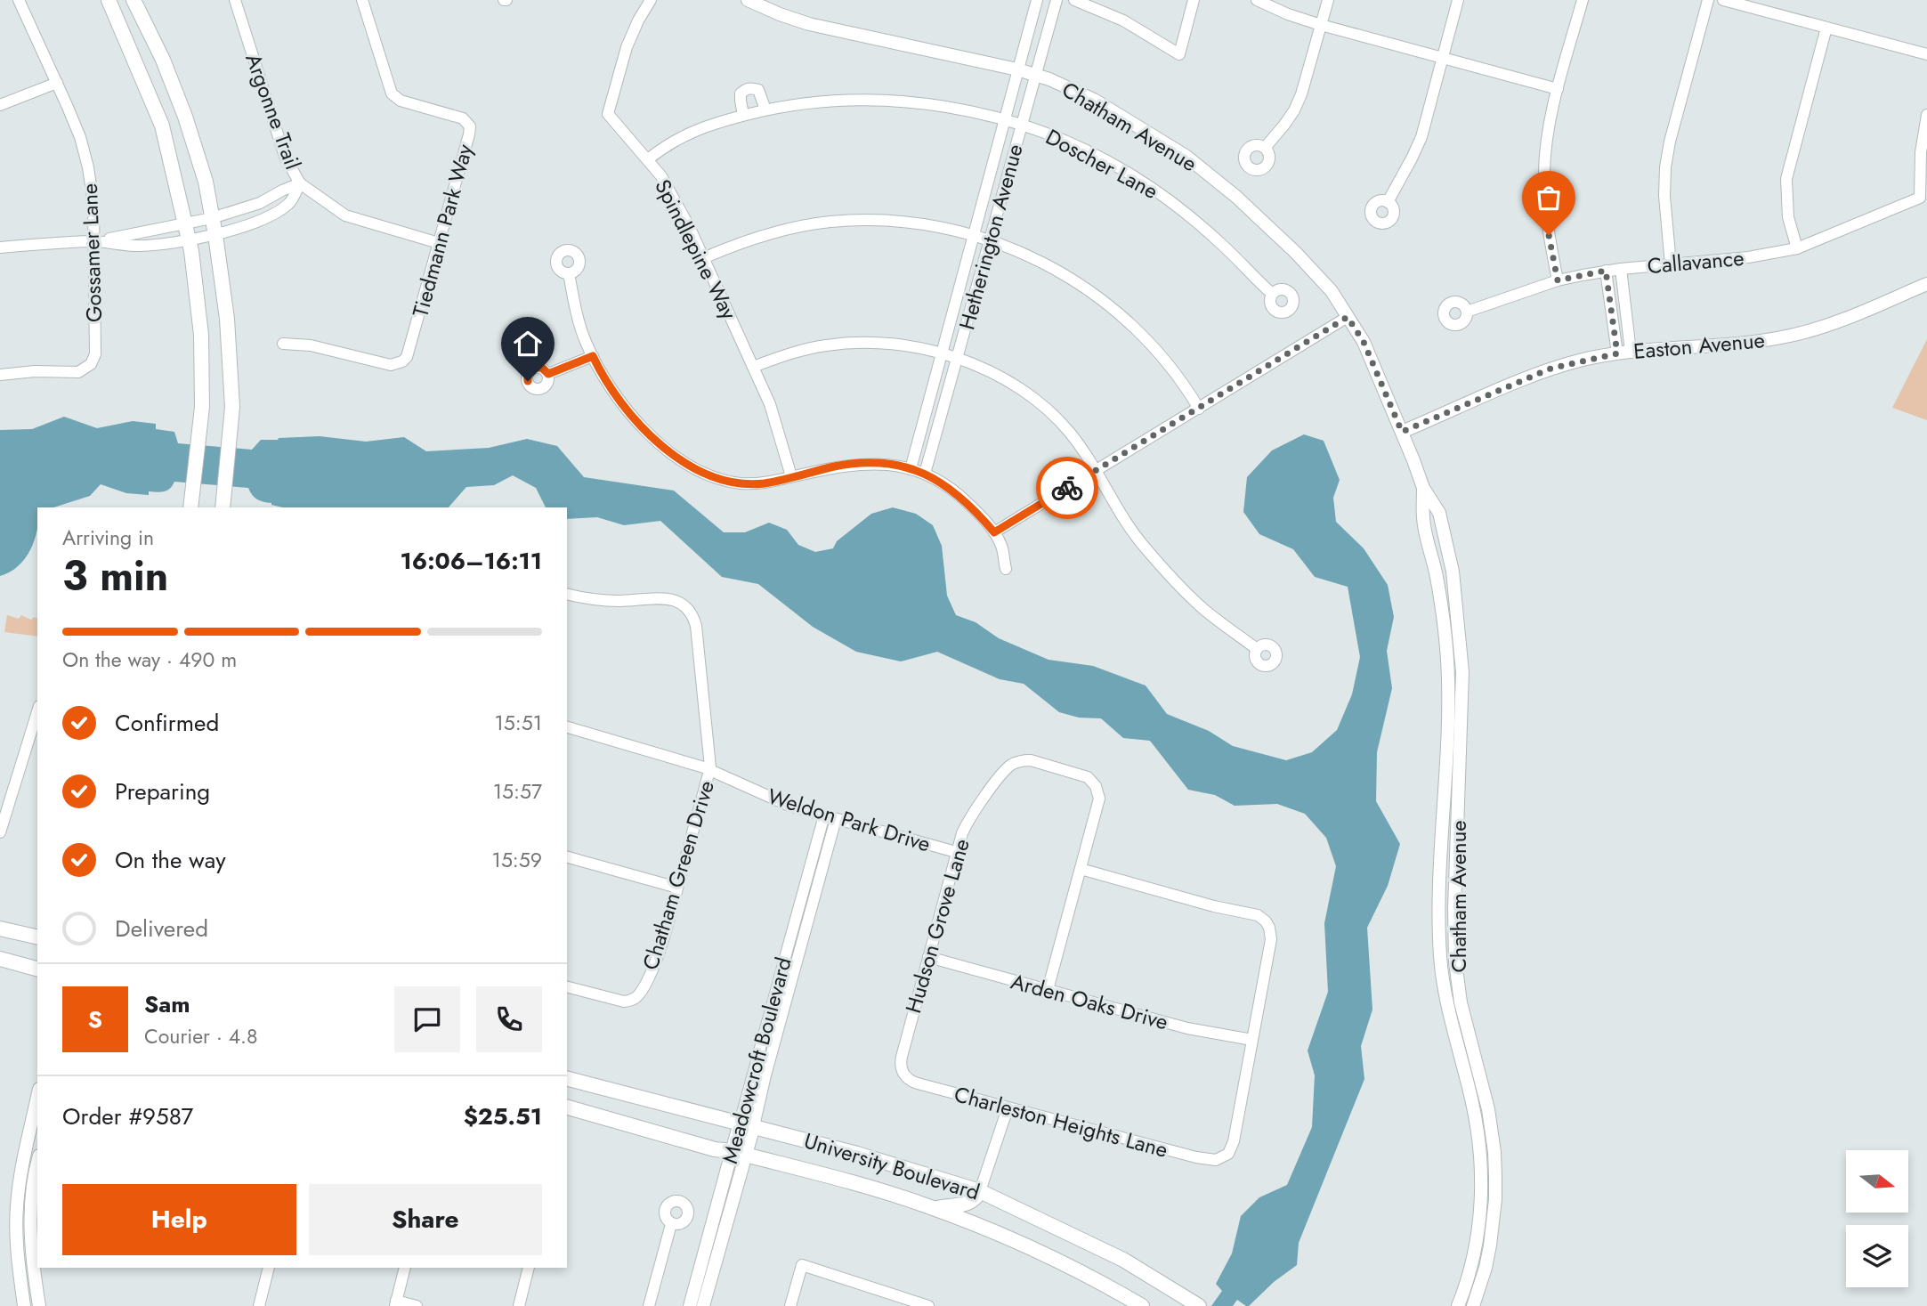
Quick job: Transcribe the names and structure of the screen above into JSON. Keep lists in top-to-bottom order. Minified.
{"streets":{"main road":["University Boulevard"],"street":["Argonne Trail","Chatham Avenue","Doscher Lane","Tiedmann Park Way","Hetherington Avenue","Spindlepine Way","Gossamer Lane","Callavance","Easton Avenue","Weldon Park Drive","Chatham Green Drive","Hudson Grove Lane","Arden Oaks Drive","Meadowcroft Boulevard","Charleston Heights Lane"]},"crossings":[["Argonne Trail","Tiedmann Park Way"],["Chatham Avenue","Hetherington Avenue"],["Chatham Avenue","Easton Avenue"],["Doscher Lane","Hetherington Avenue"],["Doscher Lane","Spindlepine Way"],["Weldon Park Drive","Chatham Green Drive"],["Weldon Park Drive","Hudson Grove Lane"],["Weldon Park Drive","Meadowcroft Boulevard"],["Hudson Grove Lane","Arden Oaks Drive"],["Hudson Grove Lane","Charleston Heights Lane"],["Arden Oaks Drive","Charleston Heights Lane"],["Meadowcroft Boulevard","University Boulevard"]],"north":"right","page":{"heading":["3 min","Arriving in","16:06–16:11"],"panel":["Sam","Courier · 4.8","Order #9587","$25.51"],"bar":"On the way · 490 m","list":[["Confirmed","15:51"],["Preparing","15:57"],["On the way","15:59"],"Delivered"],"round":"S","buttons":["Help","Share"]}}
